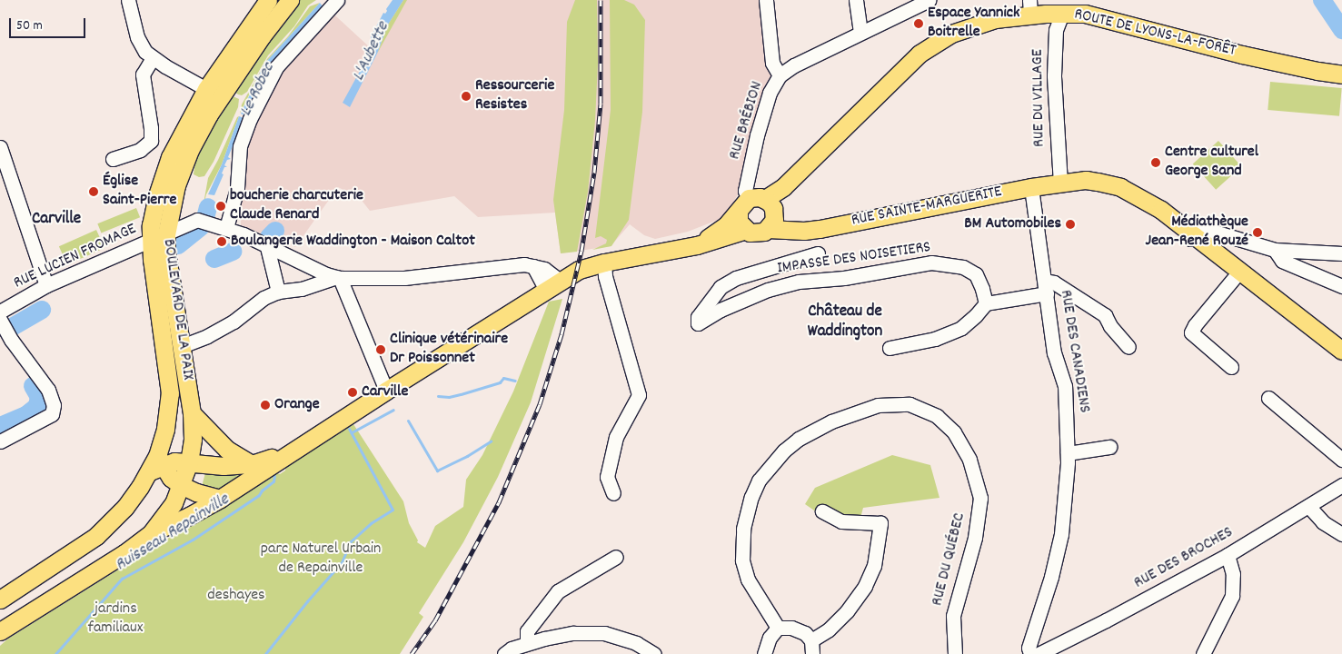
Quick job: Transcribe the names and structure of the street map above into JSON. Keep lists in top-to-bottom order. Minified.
{"streets":{"main road":["ROUTE DE LYONS-LA-FORÊT","RUE SAINTE-MARGUERITE","BOULEVARD DE LA PAIX"],"street":["RUE DU VILLAGE","RUE BRÉBION","RUE LUCIEN FROMAGE","IMPASSE DES NOISETIERS","RUE DES CANADIENS","RUE DES BROCHES","RUE DU QUÉBEC"]},"crossings":[["ROUTE DE LYONS-LA-FORÊT","RUE DU VILLAGE"],["ROUTE DE LYONS-LA-FORÊT","RUE BRÉBION"],["ROUTE DE LYONS-LA-FORÊT","RUE SAINTE-MARGUERITE"],["RUE DU VILLAGE","RUE SAINTE-MARGUERITE"],["RUE BRÉBION","RUE SAINTE-MARGUERITE"],["RUE SAINTE-MARGUERITE","RUE DES CANADIENS"],["RUE LUCIEN FROMAGE","BOULEVARD DE LA PAIX"]],"districts":["Carville","Château de Waddington"],"water":["L'Aubette","Le Robec","Ruisseau Repainville"],"parks":["parc Naturel Urbain de Repainville","deshayes","jardins familiaux"],"places":["Espace Yannick Boitrelle","Ressourcerie Resistes","Centre culturel George Sand","Église Saint-Pierre","boucherie charcuterie Claude Renard","BM Automobiles","Médiathèque Jean-René Rouzé","Boulangerie Waddington - Maison Caltot","Clinique vétérinaire Dr Poissonnet","Carville","Orange"],"scale_bar":"50 m"}
